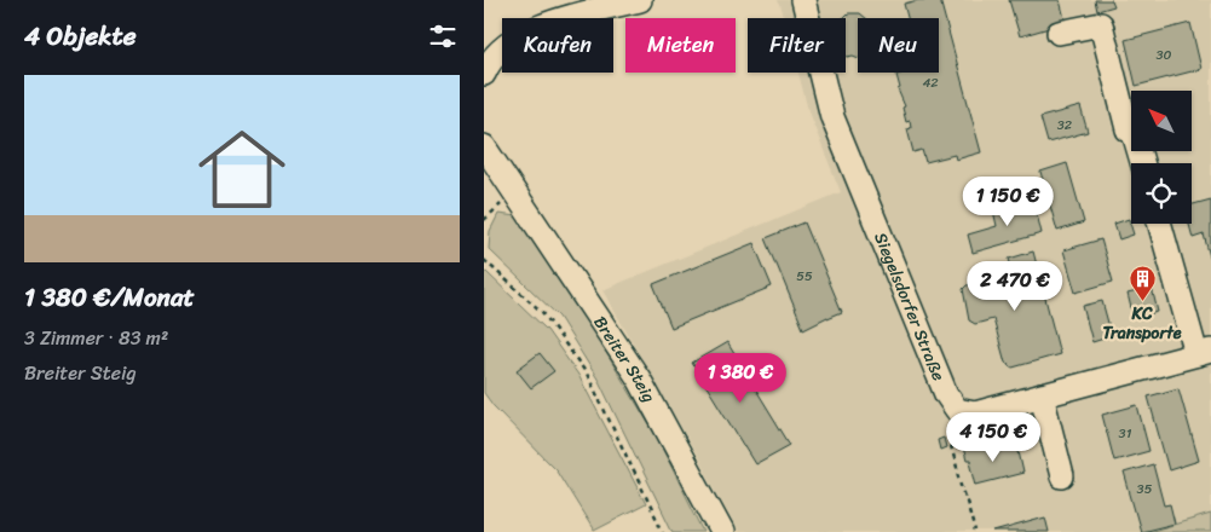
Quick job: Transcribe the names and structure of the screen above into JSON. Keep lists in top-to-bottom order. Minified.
{"streets":{"street":["Siegelsdorfer Straße","Breiter Steig"]},"places":{"building":["KC Transporte"]},"house_numbers":["30","42","32","55","31","35"],"north":"top left","page":{"heading":"4 Objekte","chip":["Kaufen","Mieten","Filter","Neu"],"list":[{"name":"1 380 €/Monat","note":"3 Zimmer · 83 m² · Breiter Steig"}],"price":["1 150 €","2 470 €","1 380 €","4 150 €"]}}
